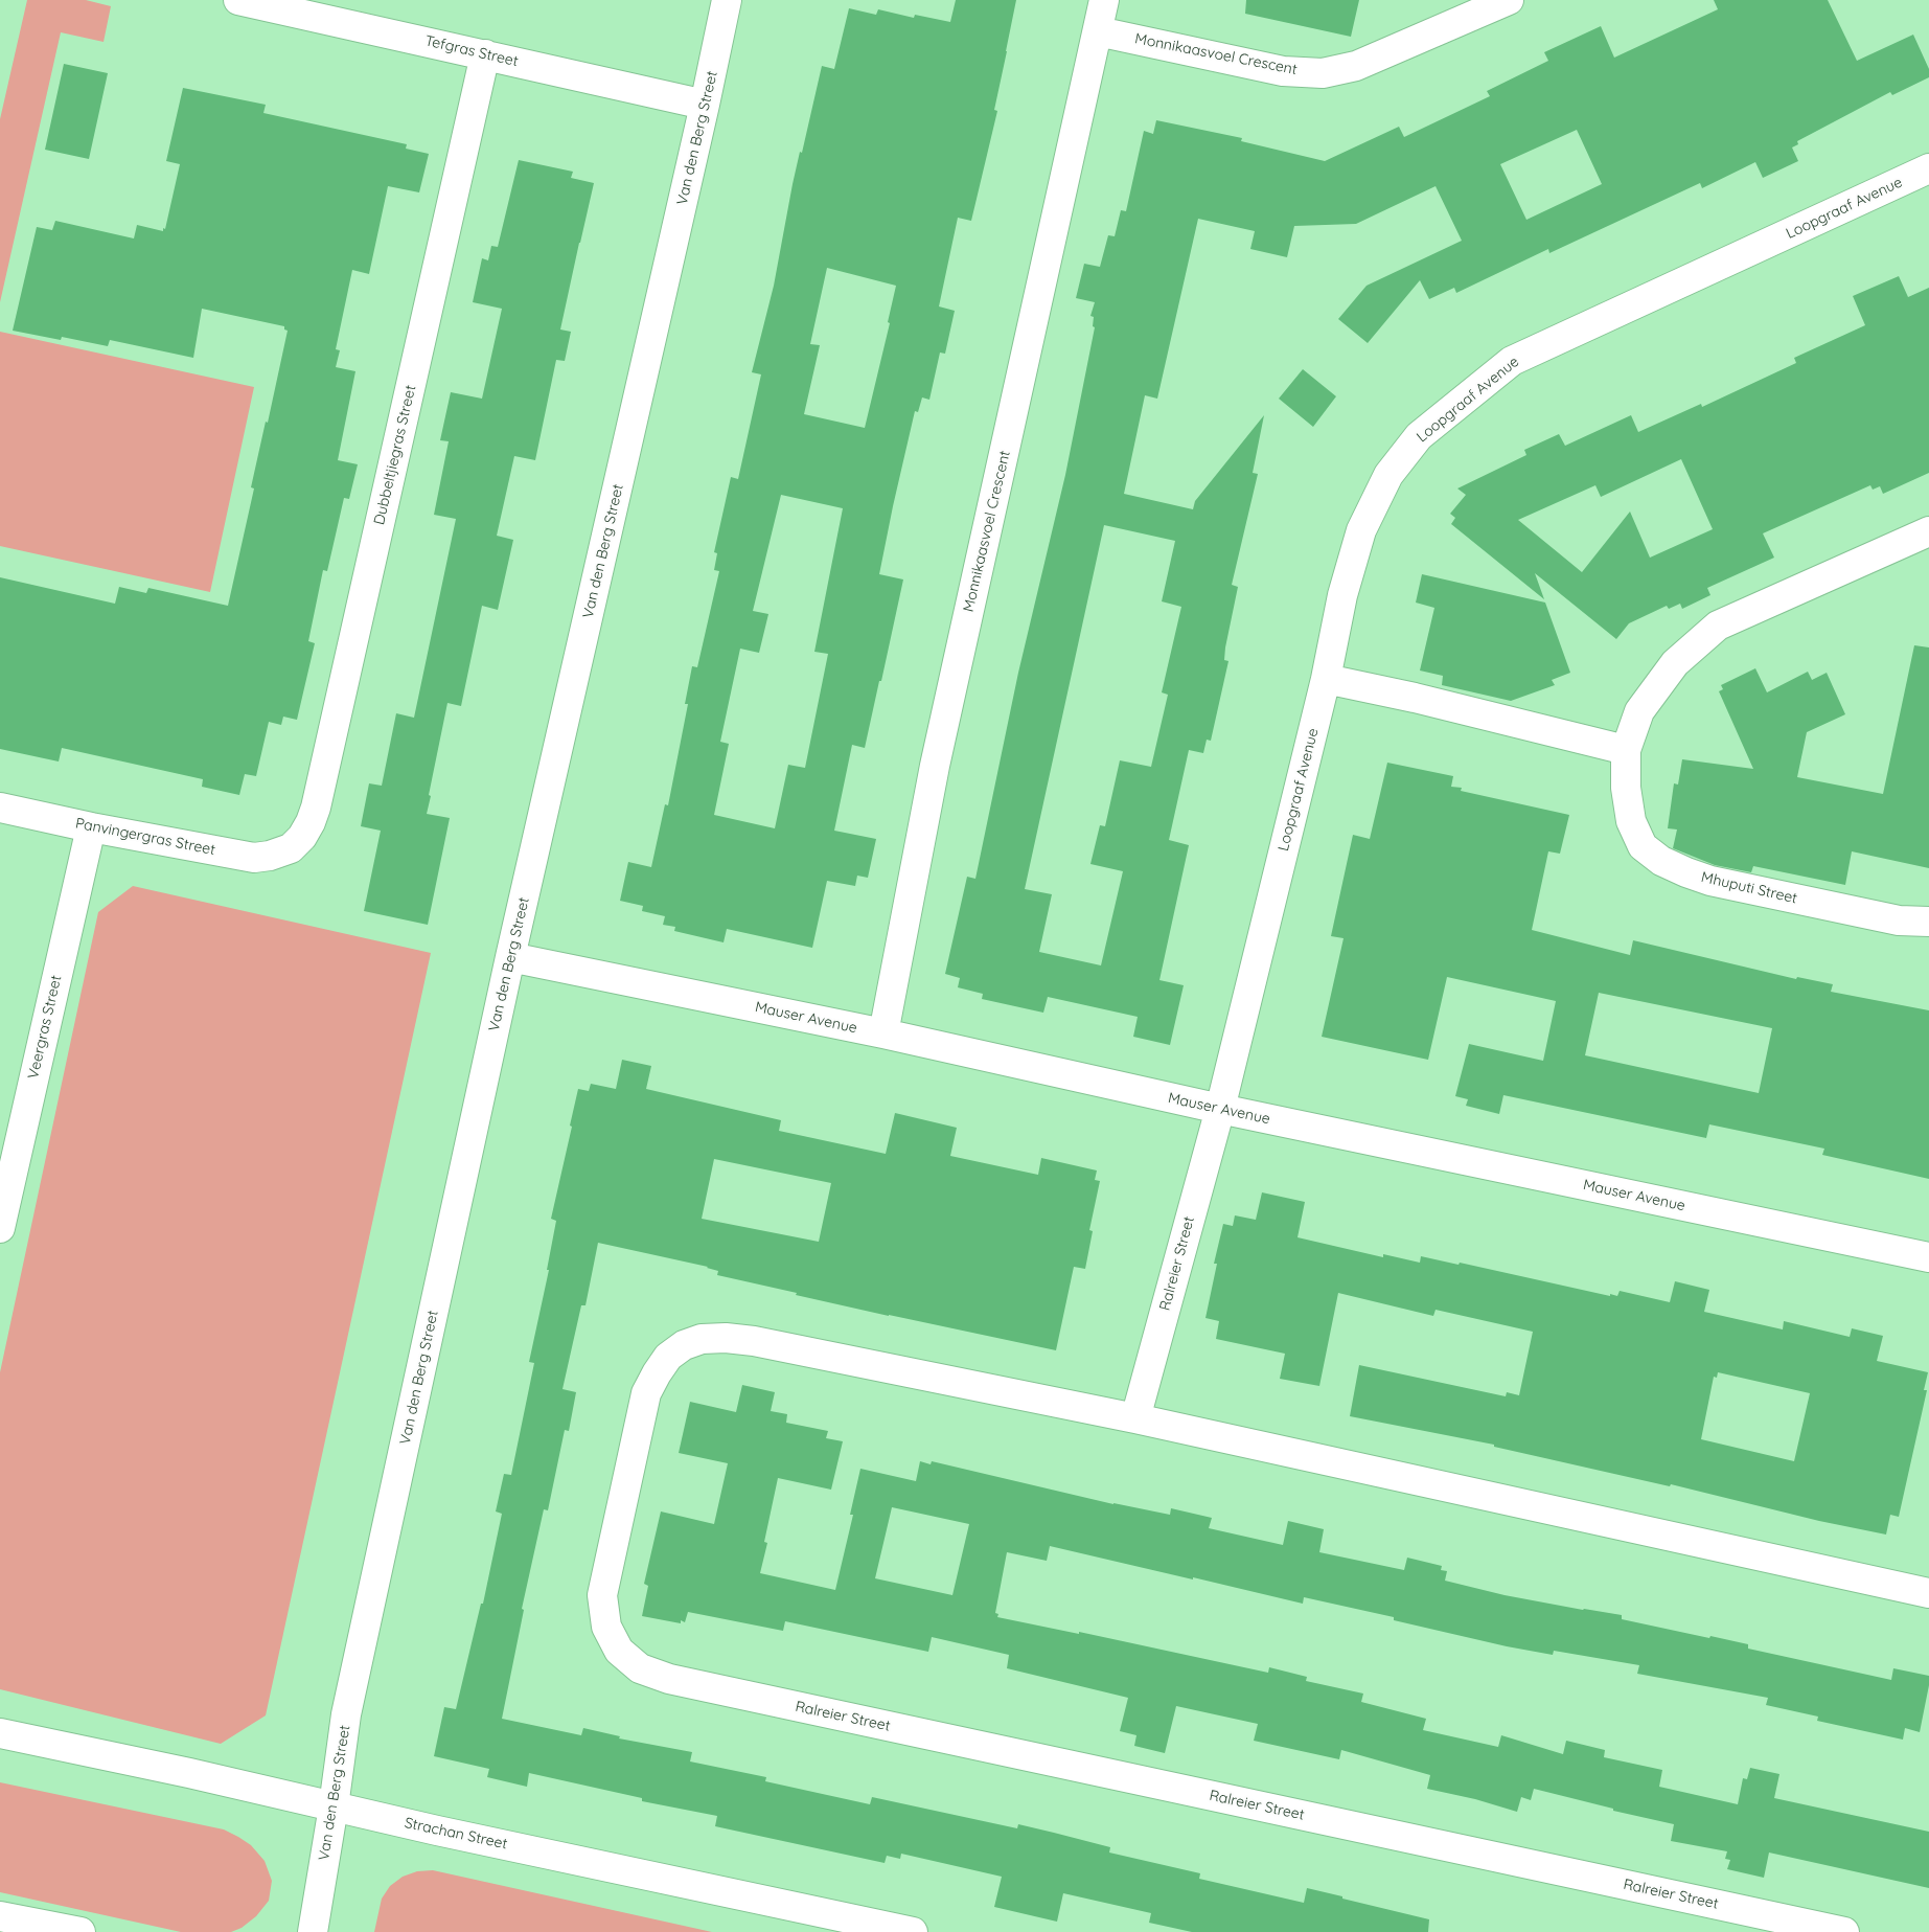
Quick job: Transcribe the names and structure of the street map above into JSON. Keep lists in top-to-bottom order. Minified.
{"streets":{"street":["Tefgras Street","Monnikaasvoel Crescent","Van den Berg Street","Loopgraaf Avenue","Dubbeltjiegras Street","Panvingergras Street","Mhuputi Street","Mauser Avenue","Veergras Street","Ralreier Street","Strachan Street"]},"crossings":[["Tefgras Street","Van den Berg Street"],["Tefgras Street","Dubbeltjiegras Street"],["Monnikaasvoel Crescent","Mauser Avenue"],["Van den Berg Street","Mauser Avenue"],["Van den Berg Street","Strachan Street"],["Loopgraaf Avenue","Mauser Avenue"],["Loopgraaf Avenue","Ralreier Street"],["Dubbeltjiegras Street","Panvingergras Street"],["Panvingergras Street","Veergras Street"],["Mauser Avenue","Ralreier Street"]]}
